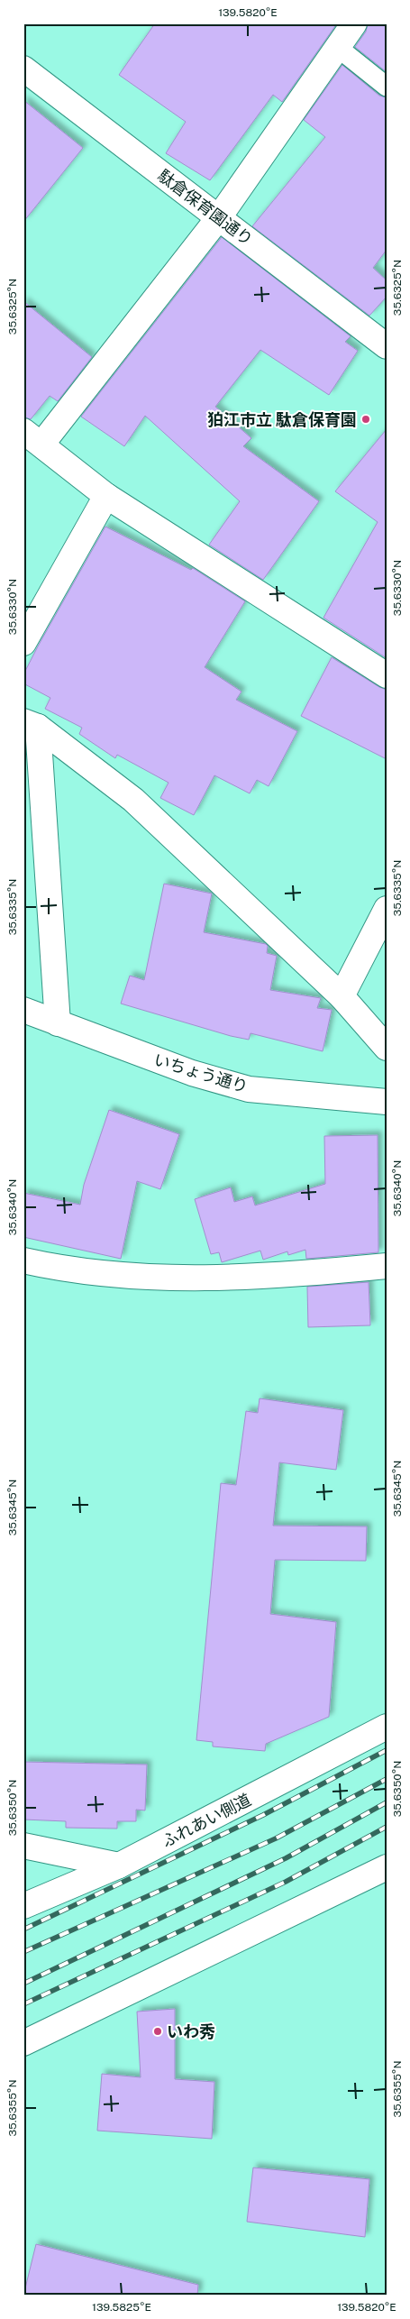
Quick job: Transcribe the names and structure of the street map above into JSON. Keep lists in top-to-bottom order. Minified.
{"streets":{"street":["駄倉保育園通り","いちょう通り","ふれあい側道"]},"places":["狛江市立 駄倉保育園","いわ秀"],"coordinates":["139.5820°E","35.6325°N","35.6330°N","35.6335°N","35.6340°N","35.6345°N","35.6350°N","35.6355°N","139.5825°E"]}
